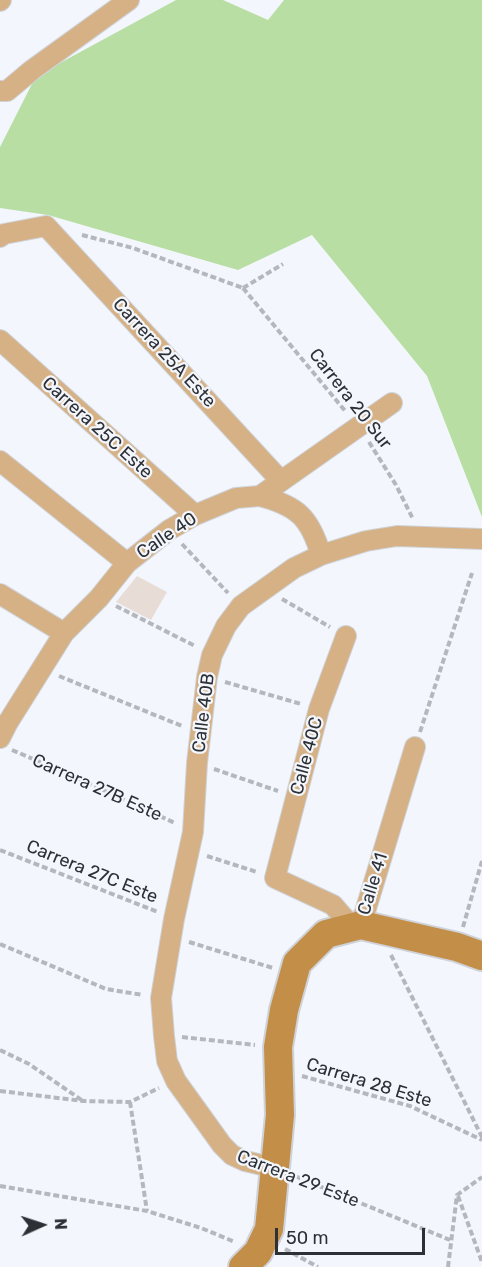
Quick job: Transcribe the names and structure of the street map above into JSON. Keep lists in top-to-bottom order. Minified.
{"streets":{"street":["Carrera 25A Este","Carrera 25C Este","Calle 40","Calle 40B","Calle 40C","Calle 41","Carrera 29 Este"],"path":["Carrera 20 Sur","Carrera 27B Este","Carrera 27C Este","Carrera 28 Este"]},"crossings":[["Carrera 25A Este","Calle 40"],["Carrera 20 Sur","Calle 40"],["Carrera 20 Sur","Calle 40B"],["Carrera 25C Este","Calle 40"],["Calle 40","Carrera 27B Este"],["Calle 40B","Carrera 27B Este"],["Calle 40B","Carrera 27C Este"],["Calle 40B","Carrera 28 Este"],["Calle 40B","Carrera 29 Este"],["Calle 40C","Carrera 27B Este"],["Carrera 27C Este","Calle 41"],["Calle 41","Carrera 28 Este"],["Calle 41","Carrera 29 Este"]],"scale_bar":"50 m","north":"right"}
